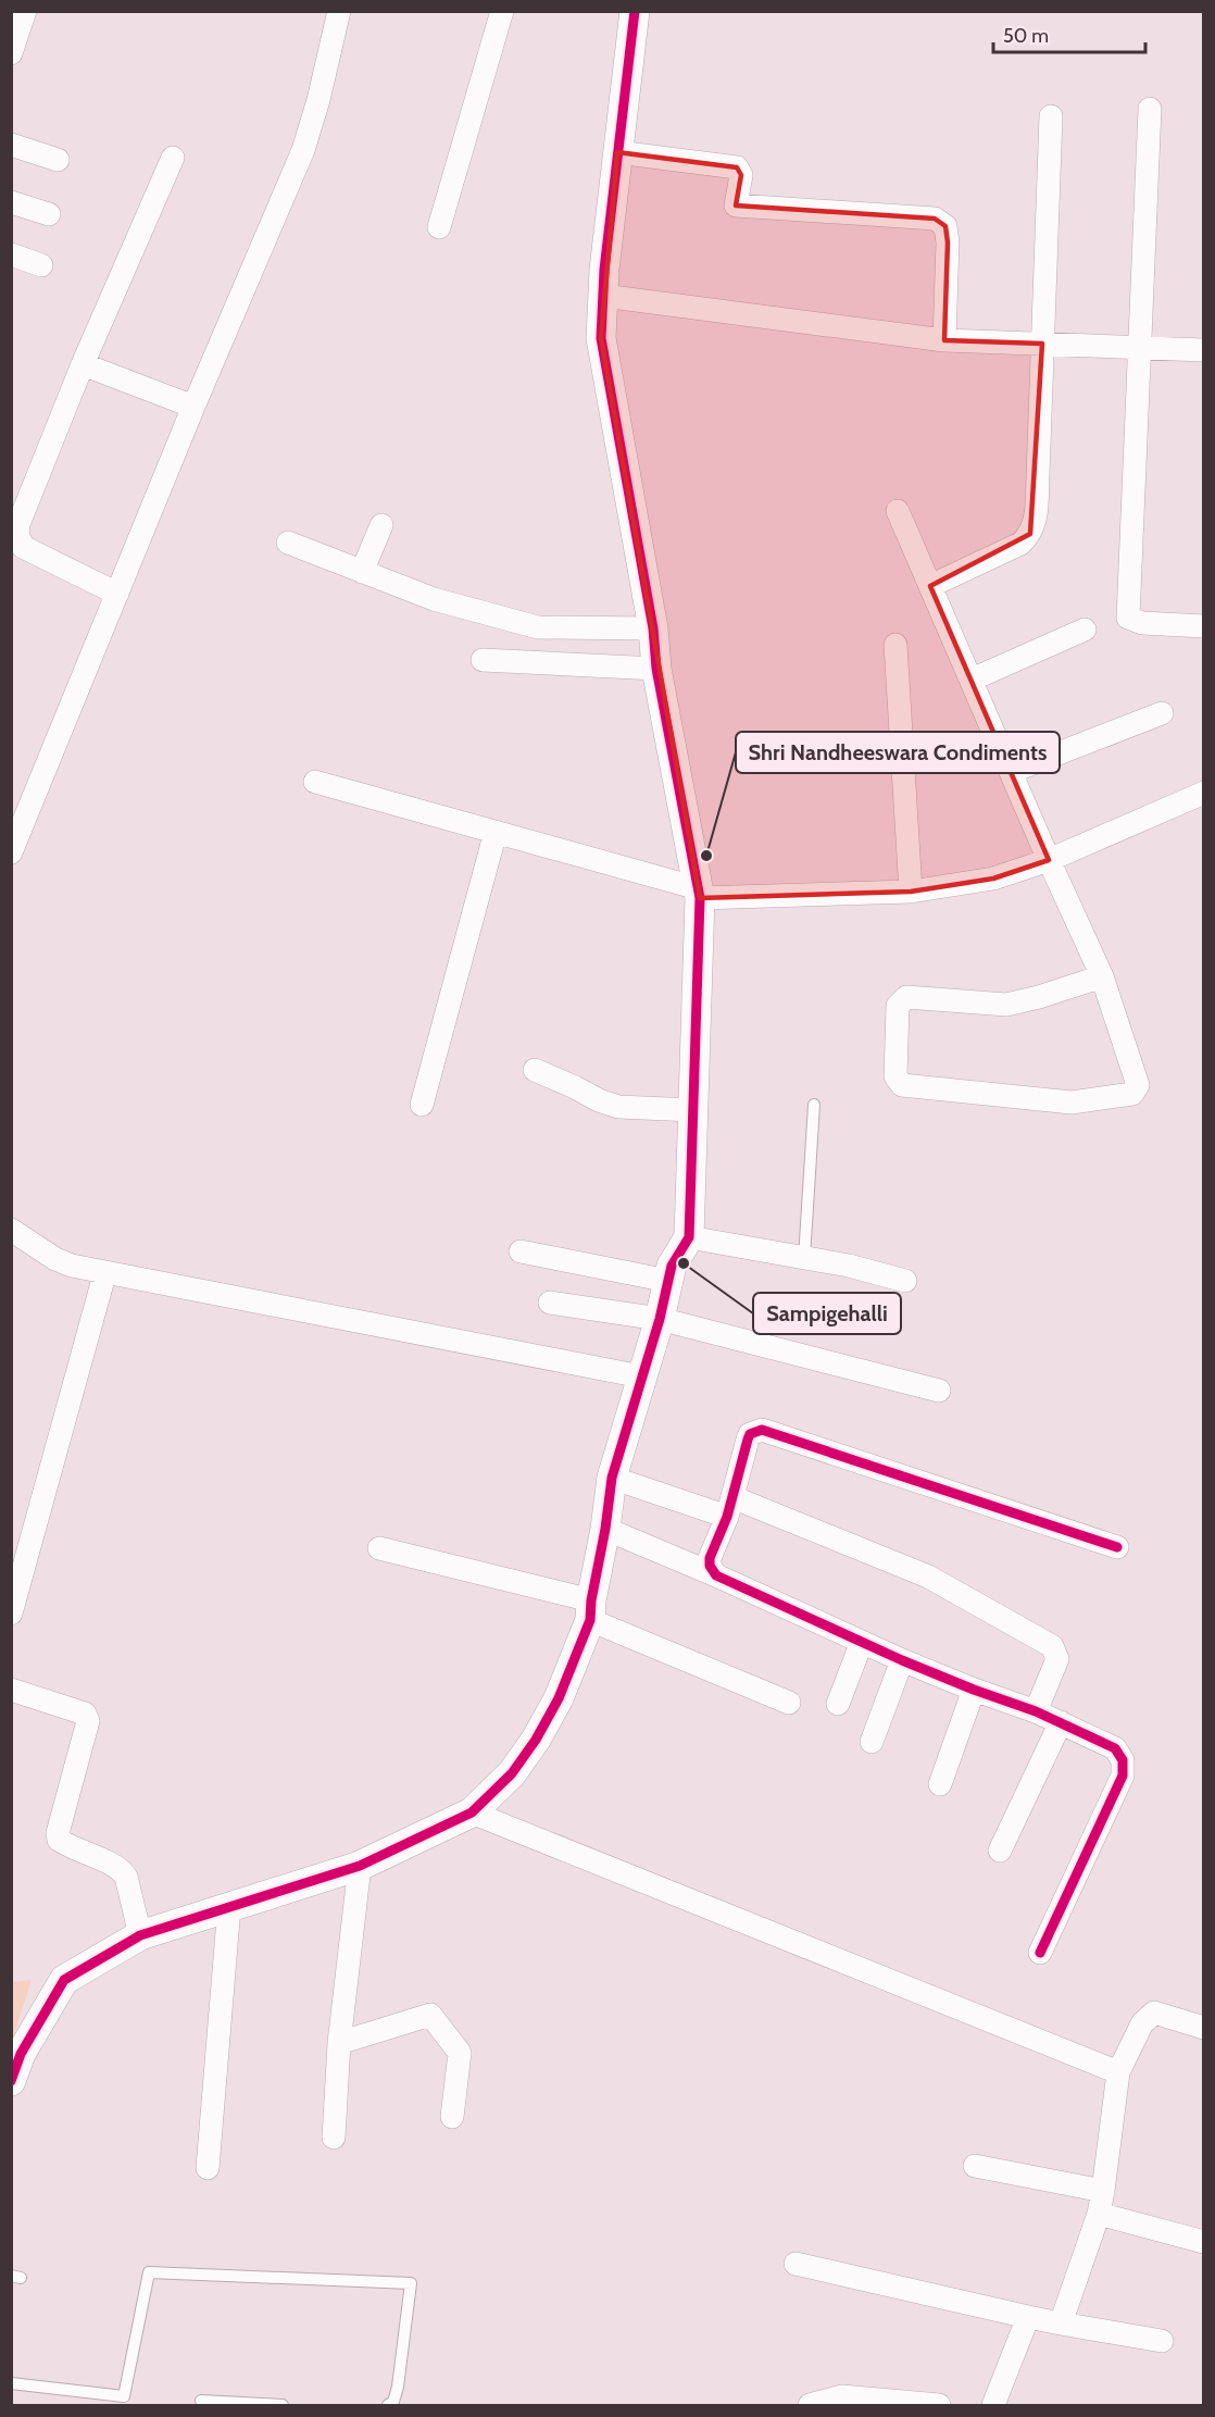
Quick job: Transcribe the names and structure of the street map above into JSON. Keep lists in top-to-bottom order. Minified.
{"places":["Shri Nandheeswara Condiments","Sampigehalli"],"scale_bar":"50 m"}
